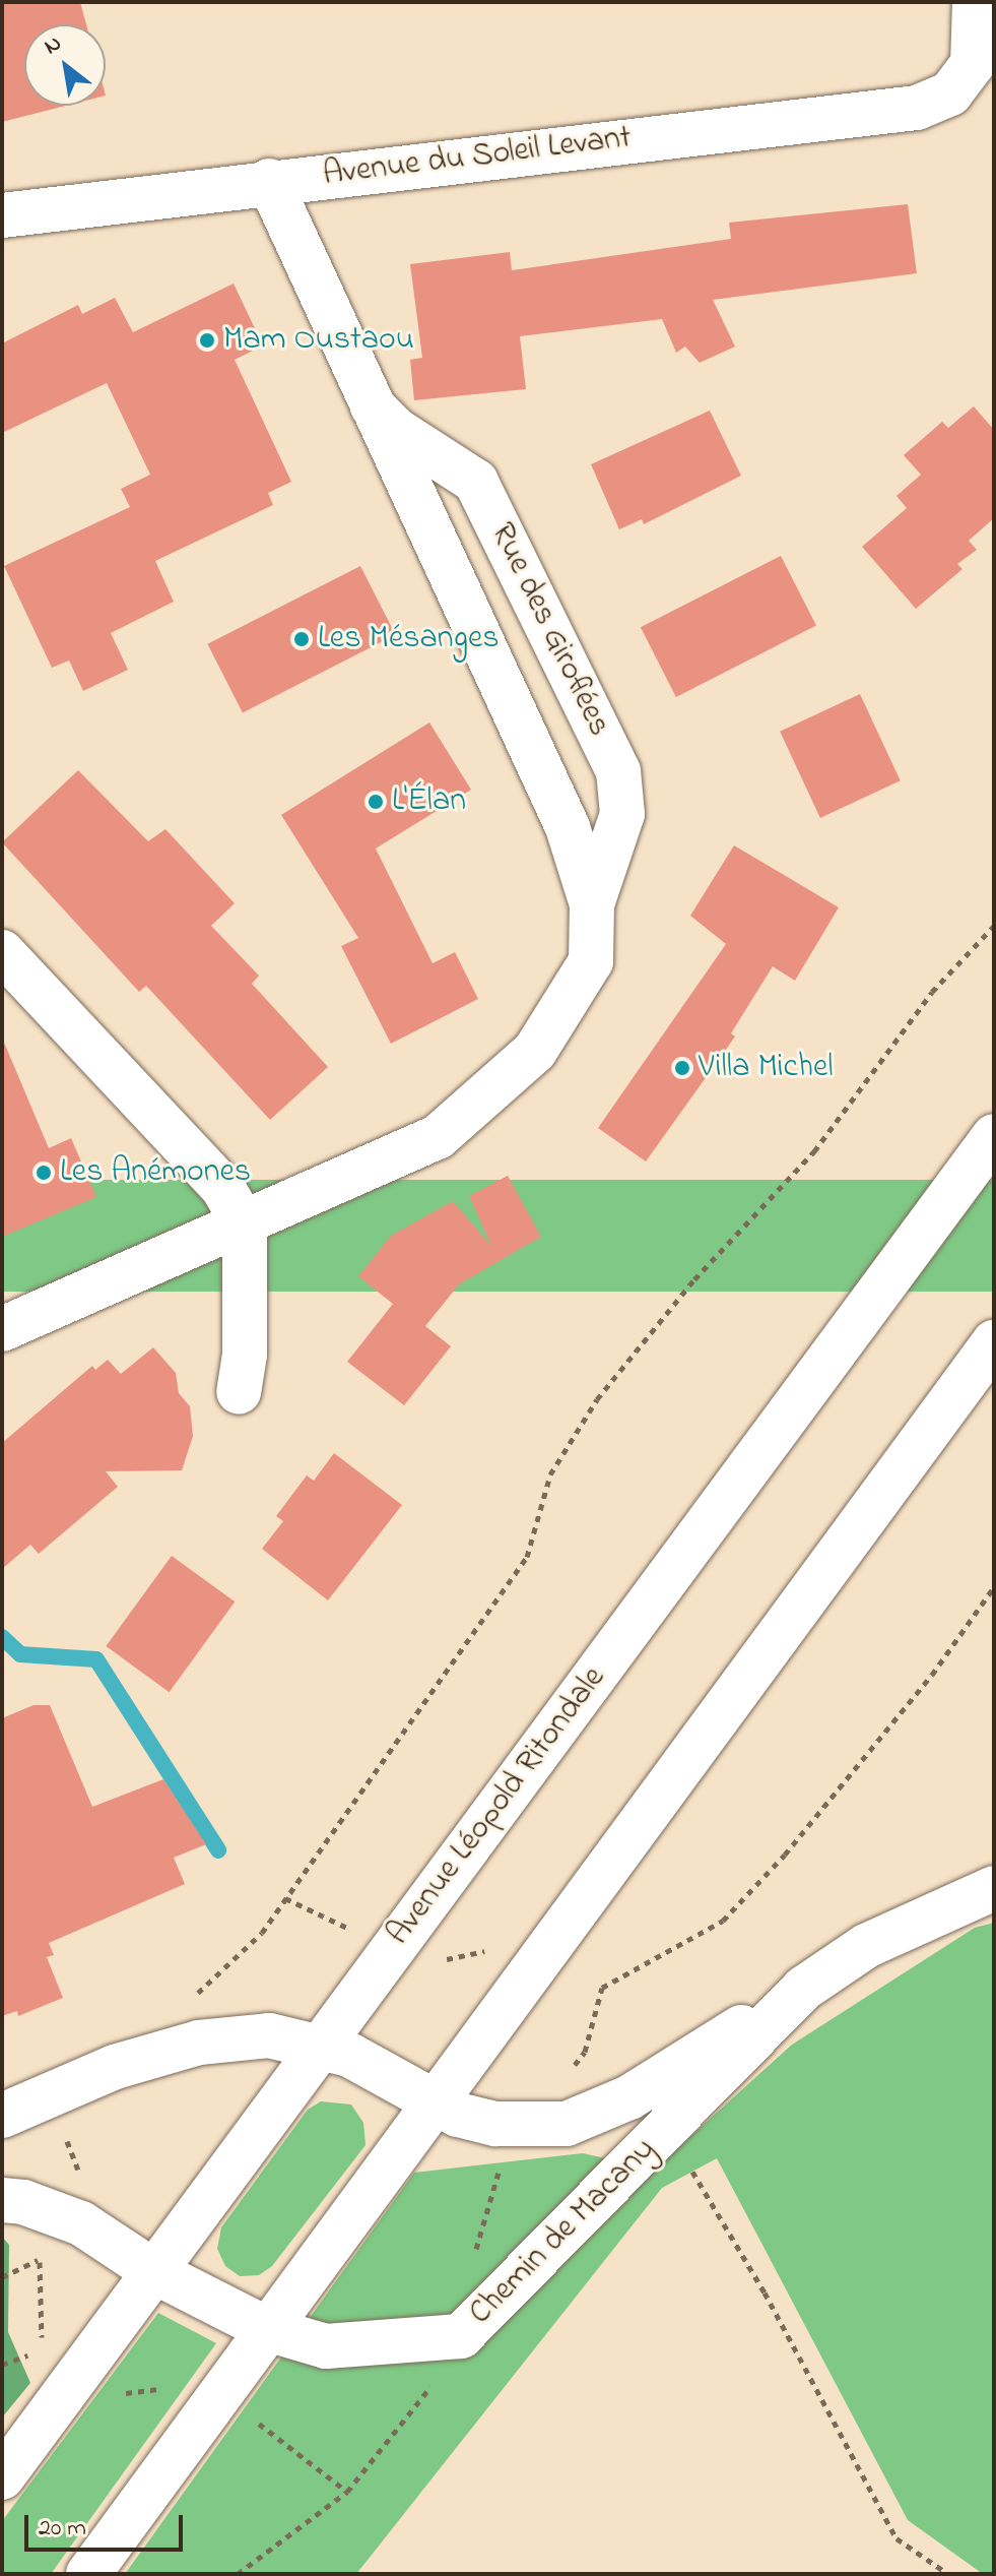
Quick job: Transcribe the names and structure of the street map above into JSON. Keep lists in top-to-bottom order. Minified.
{"streets":{"main road":["Avenue du Soleil Levant","Rue des Giroflées","Avenue Léopold Ritondale","Chemin de Macany"]},"crossings":[["Avenue du Soleil Levant","Rue des Giroflées"],["Avenue Léopold Ritondale","Chemin de Macany"]],"places":["Mam Oustaou","Les Mésanges","L'Élan","Villa Michel","Les Anémones"],"scale_bar":"20 m","north":"top left"}
